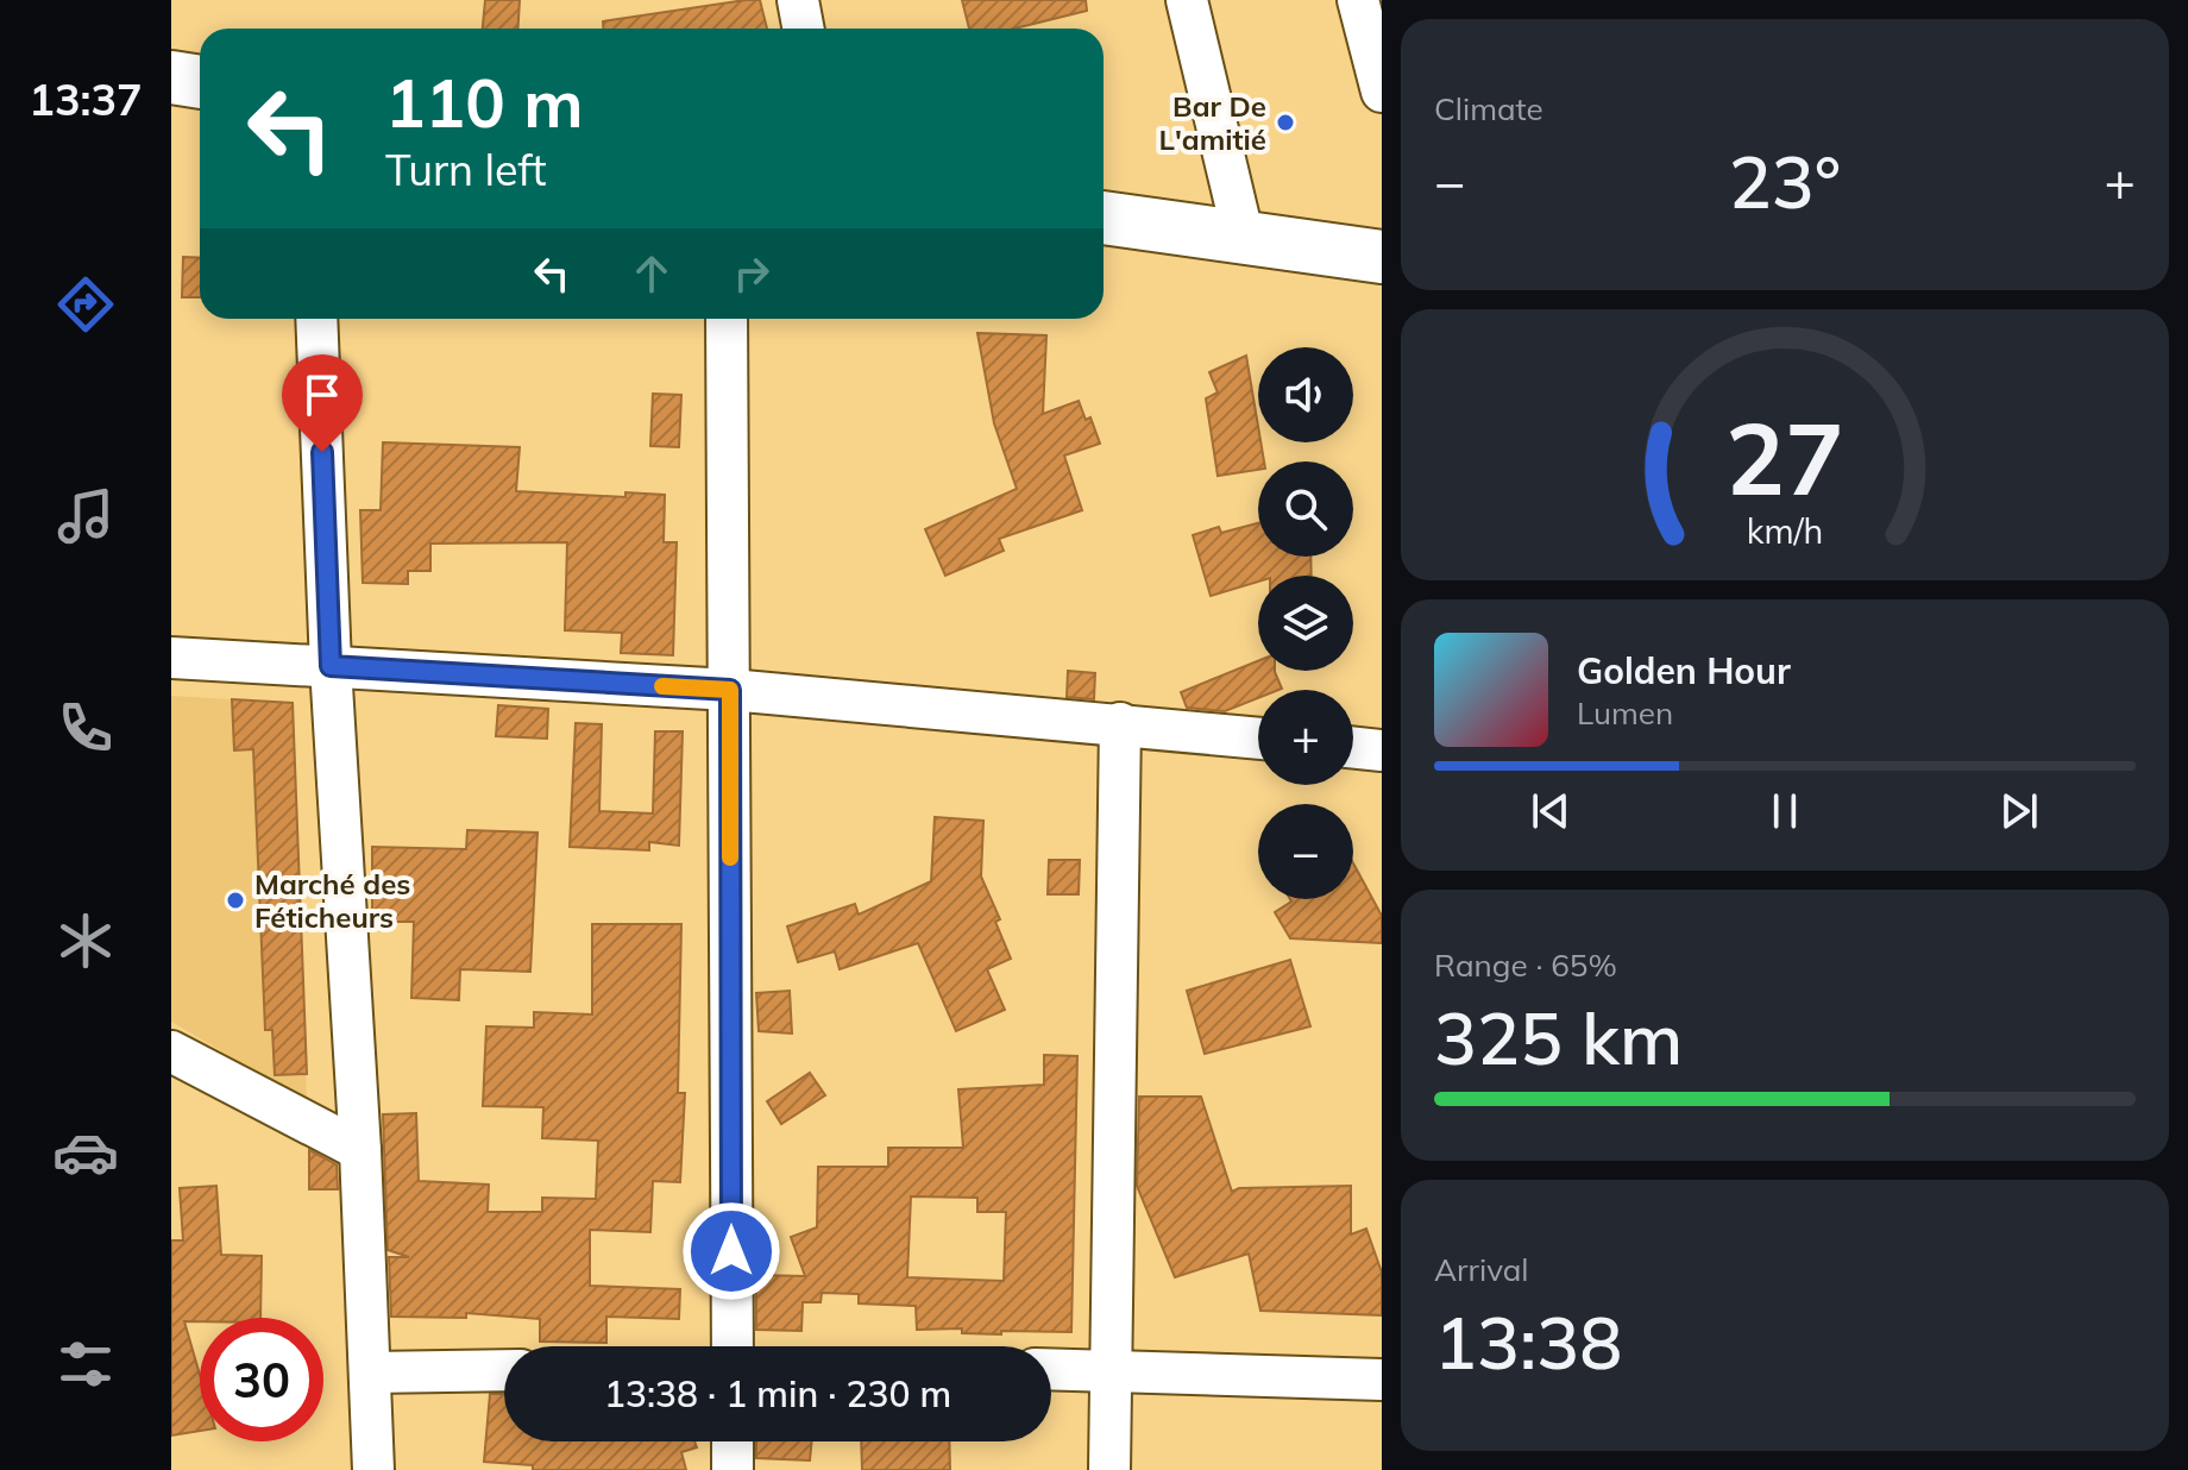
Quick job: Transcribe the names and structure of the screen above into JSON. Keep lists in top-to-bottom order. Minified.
{"places":["Bar De L'amitié","Marché des Féticheurs"],"page":{"tabs":"13:37","tile":["Climate",["Range · 65%","325 km"],["Arrival","13:38"]],"turn":["110 m","Turn left"],"heat":["−","23°","+"],"map_buttons":["+","−"],"song":["Golden Hour","Lumen"],"limit":"30","trip":"13:38 · 1 min · 230 m","gauge":["27","km/h"]}}
